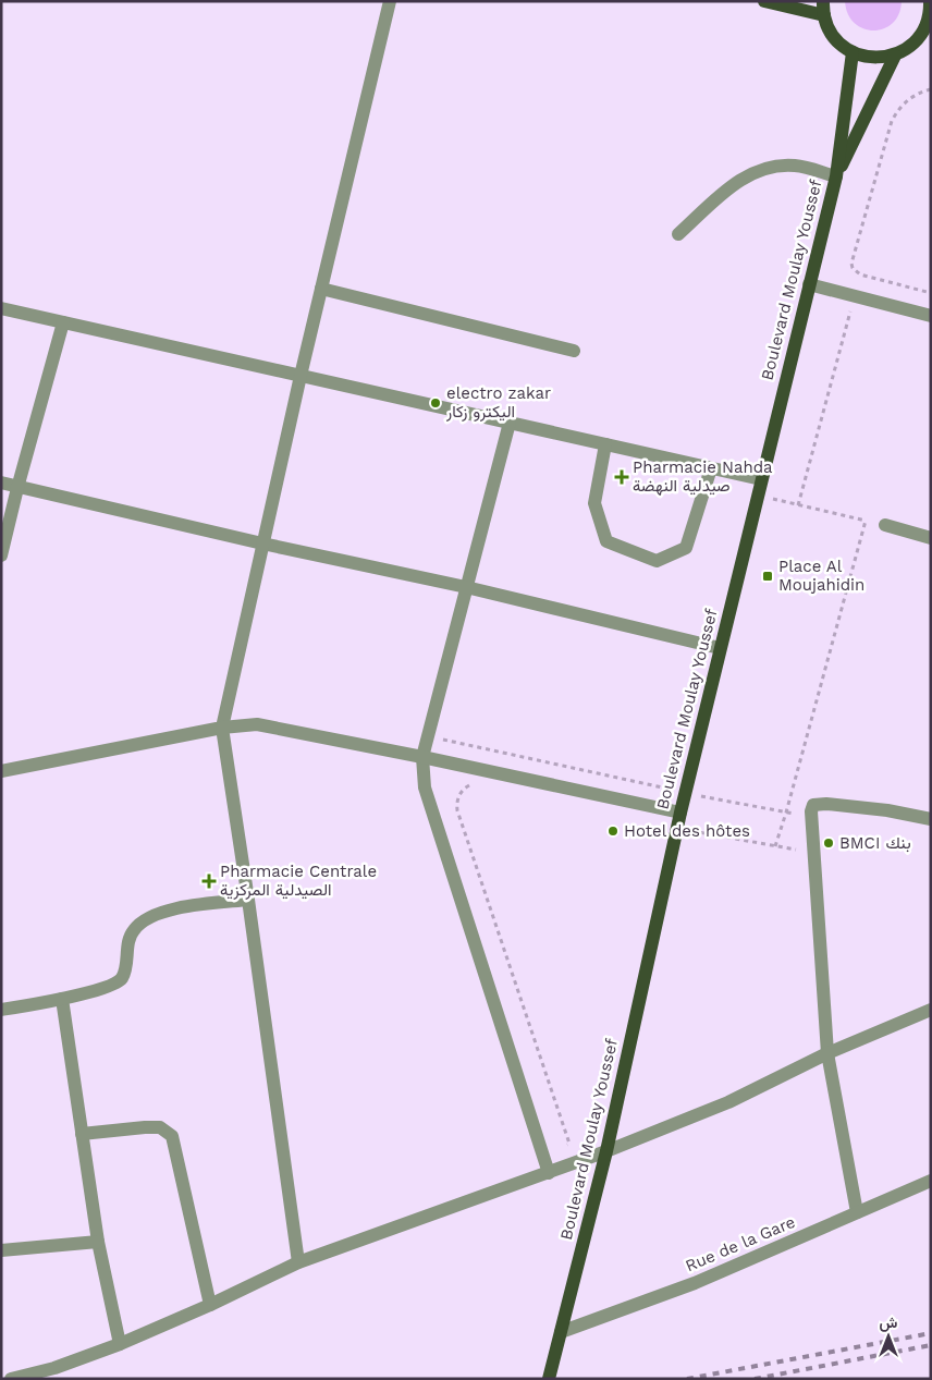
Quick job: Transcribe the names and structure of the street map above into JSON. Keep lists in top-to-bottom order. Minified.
{"streets":{"main road":["Boulevard Moulay Youssef"],"street":["Rue de la Gare"]},"crossings":[["Boulevard Moulay Youssef","Rue de la Gare"]],"places":{"other":["electro zakar اليكترو زكار","Hotel des hôtes","BMCI بنك"],"health":["Pharmacie Nahda صيدلية النهضة","Pharmacie Centrale الصيدلية المركزية"],"transit":["Place Al Moujahidin"]},"north":"top"}
